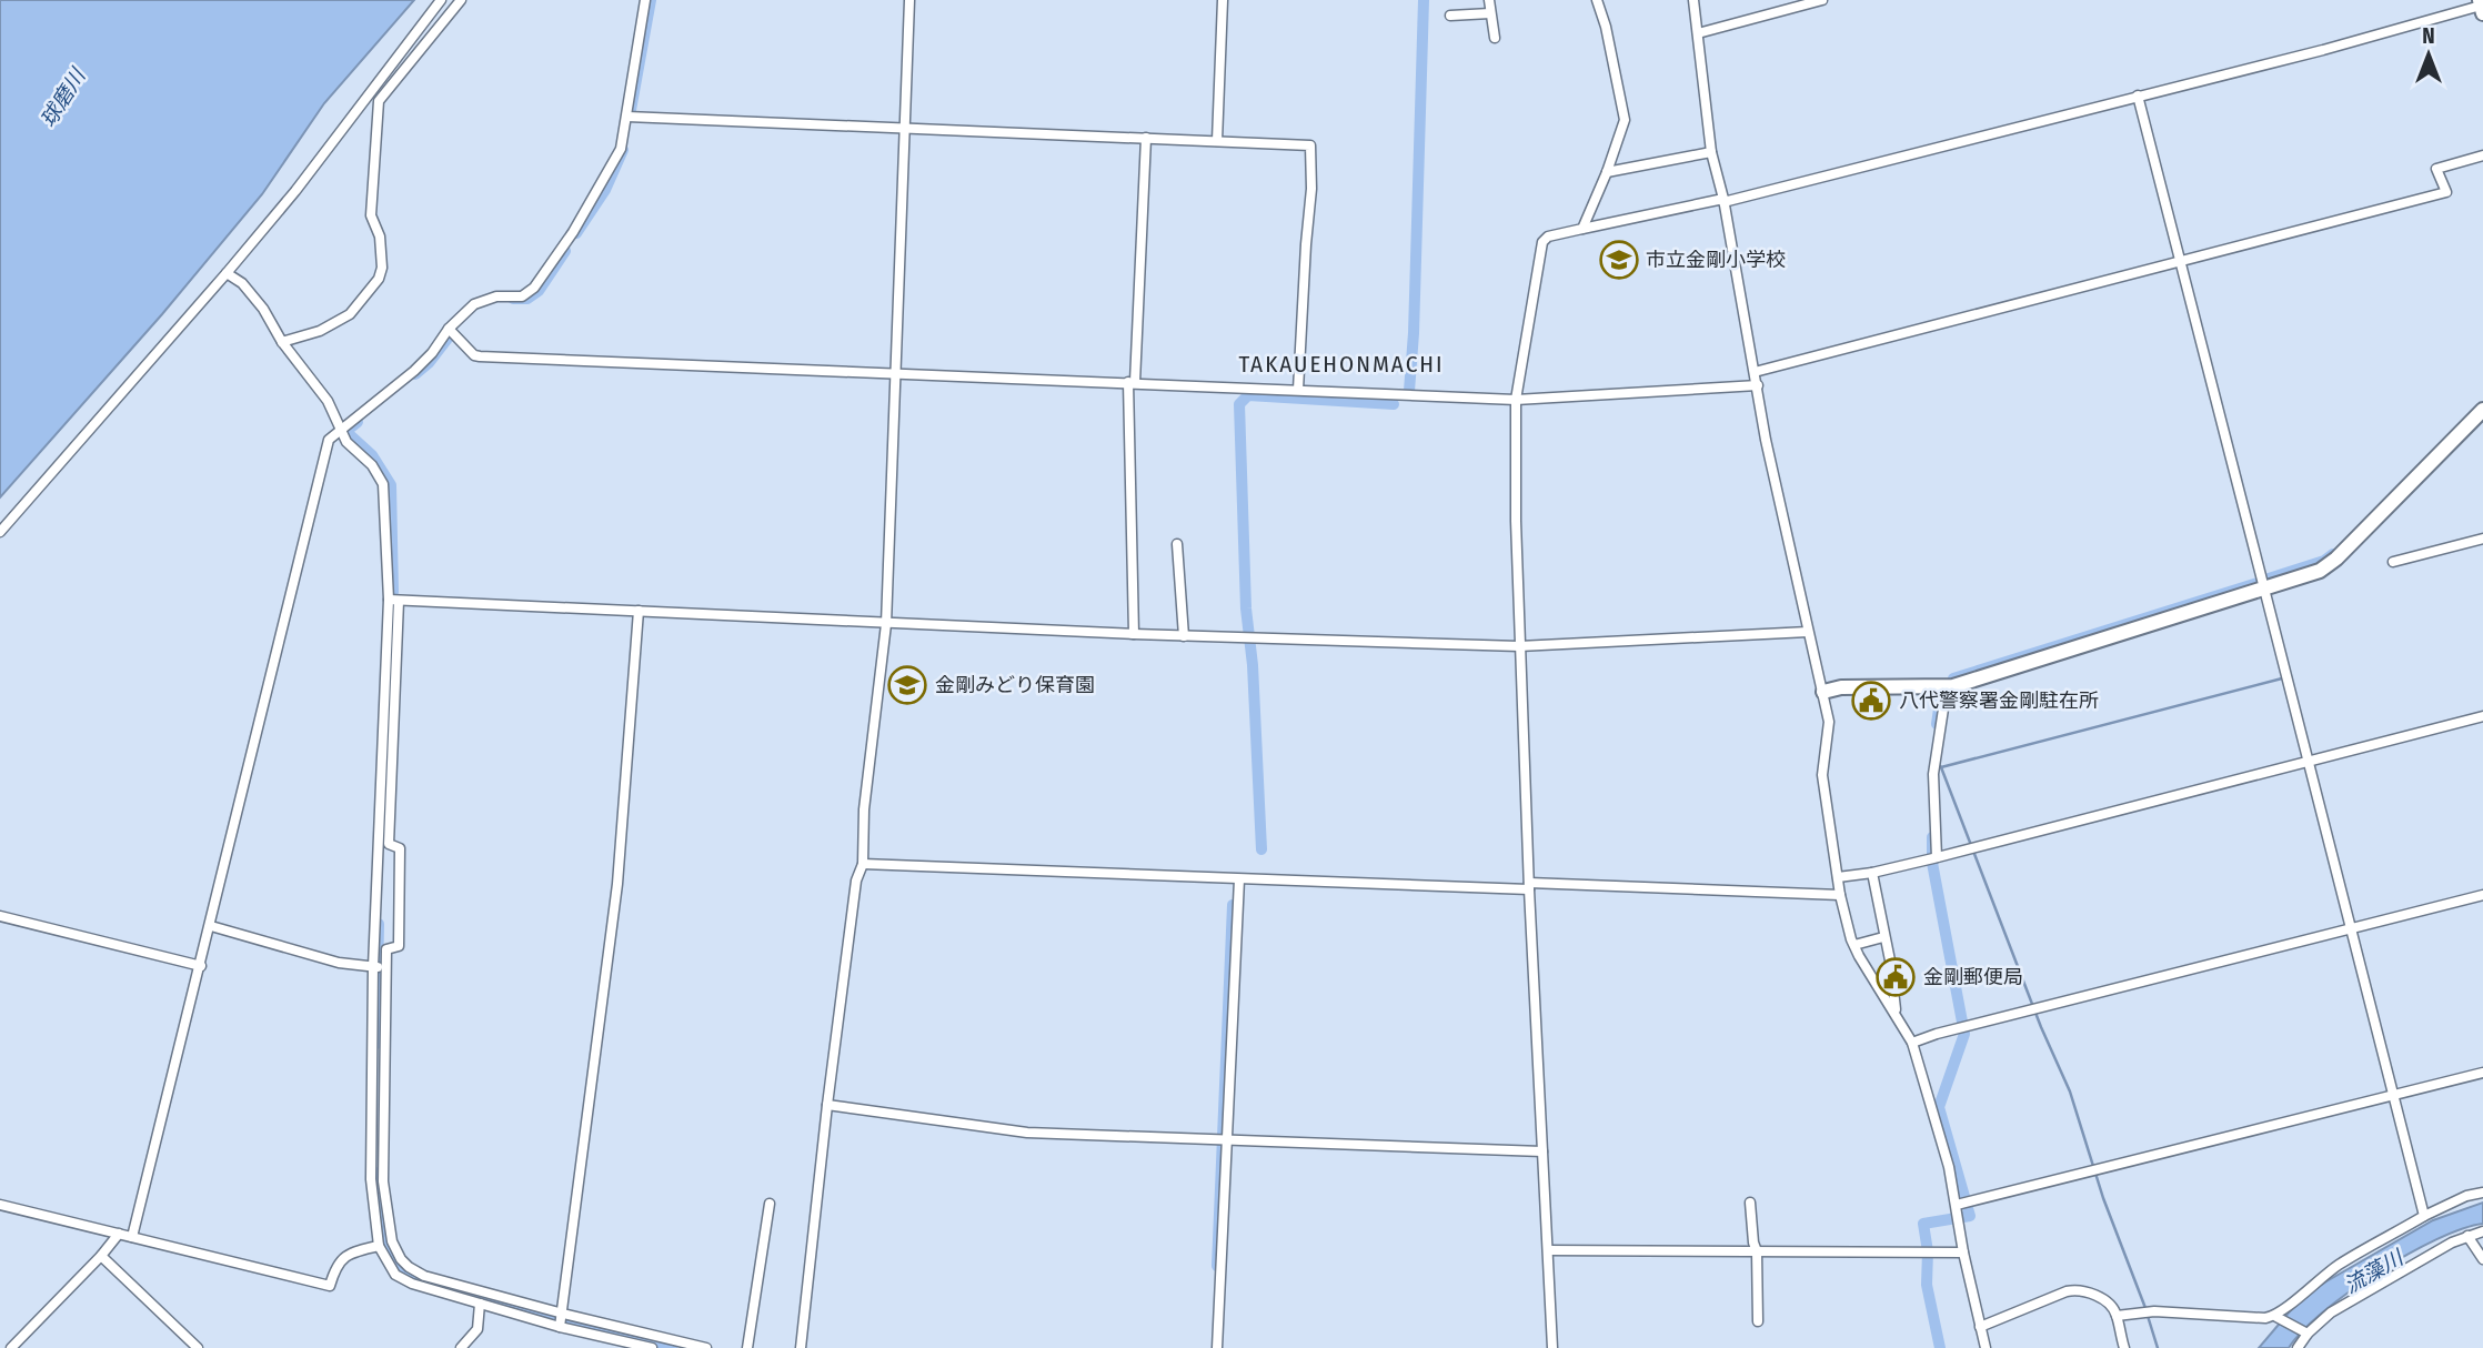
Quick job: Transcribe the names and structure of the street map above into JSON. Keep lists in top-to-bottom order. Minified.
{"districts":["TAKAUEHONMACHI"],"water":["球磨川","流藻川"],"places":{"school or university":["市立金剛小学校","金剛みどり保育園"],"public building":["八代警察署金剛駐在所","金剛郵便局"]},"north":"top"}
